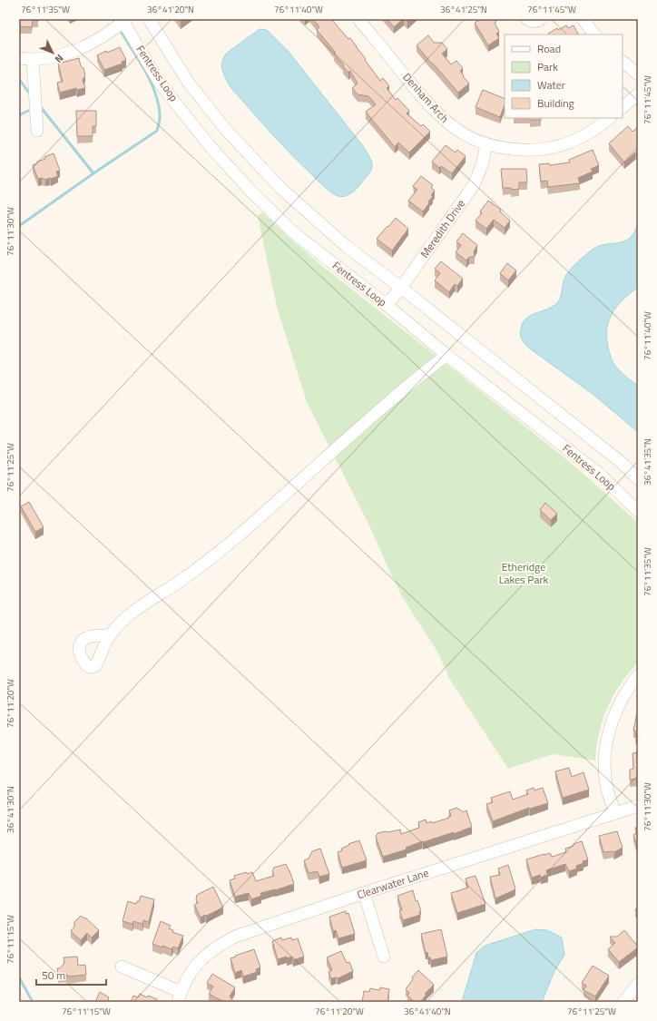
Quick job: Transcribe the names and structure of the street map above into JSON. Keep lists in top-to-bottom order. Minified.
{"streets":{"street":["Fentress Loop","Denham Arch","Meredith Drive","Clearwater Lane"]},"crossings":[["Fentress Loop","Meredith Drive"],["Denham Arch","Meredith Drive"]],"parks":["Etheridge Lakes Park"],"legend":["Road","Park","Water","Building"],"scale_bar":"50 m","north":"bottom right","coordinates":["76°11'35\"W","36°41'20\"N","76°11'40\"W","36°41'25\"N","76°11'45\"W","76°11'30\"W","36°41'35\"N","76°11'25\"W","76°11'20\"W","36°41'30\"N","76°11'15\"W","36°41'40\"N"]}
